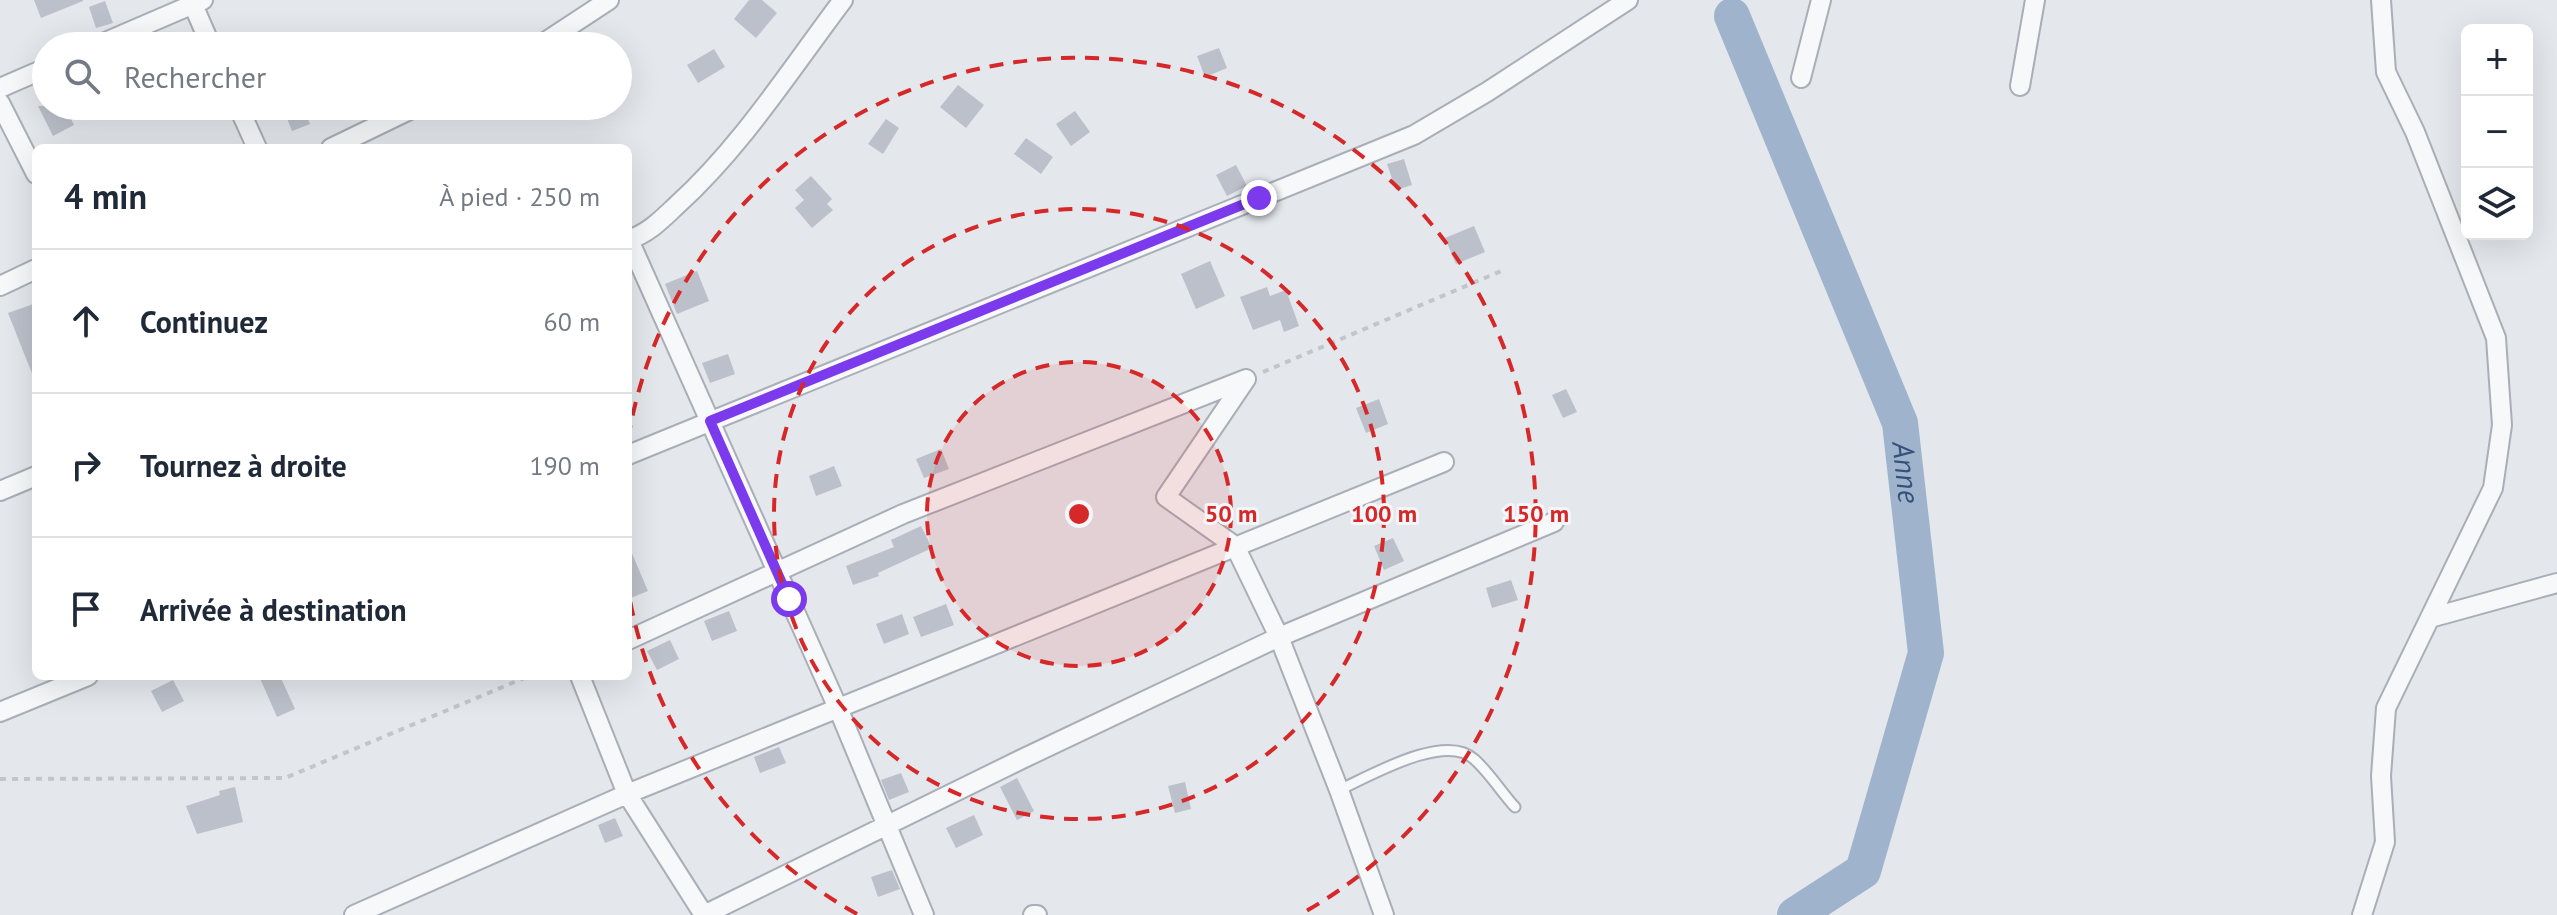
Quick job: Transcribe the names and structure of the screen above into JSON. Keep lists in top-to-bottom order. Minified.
{"water":["Anne"],"page":{"map_buttons":["+","−"],"search":"Rechercher","heading":["4 min","À pied · 250 m"],"list":[["Continuez","60 m"],["Tournez à droite","190 m"],"Arrivée à destination"]},"rings":["50 m","100 m","150 m"]}
